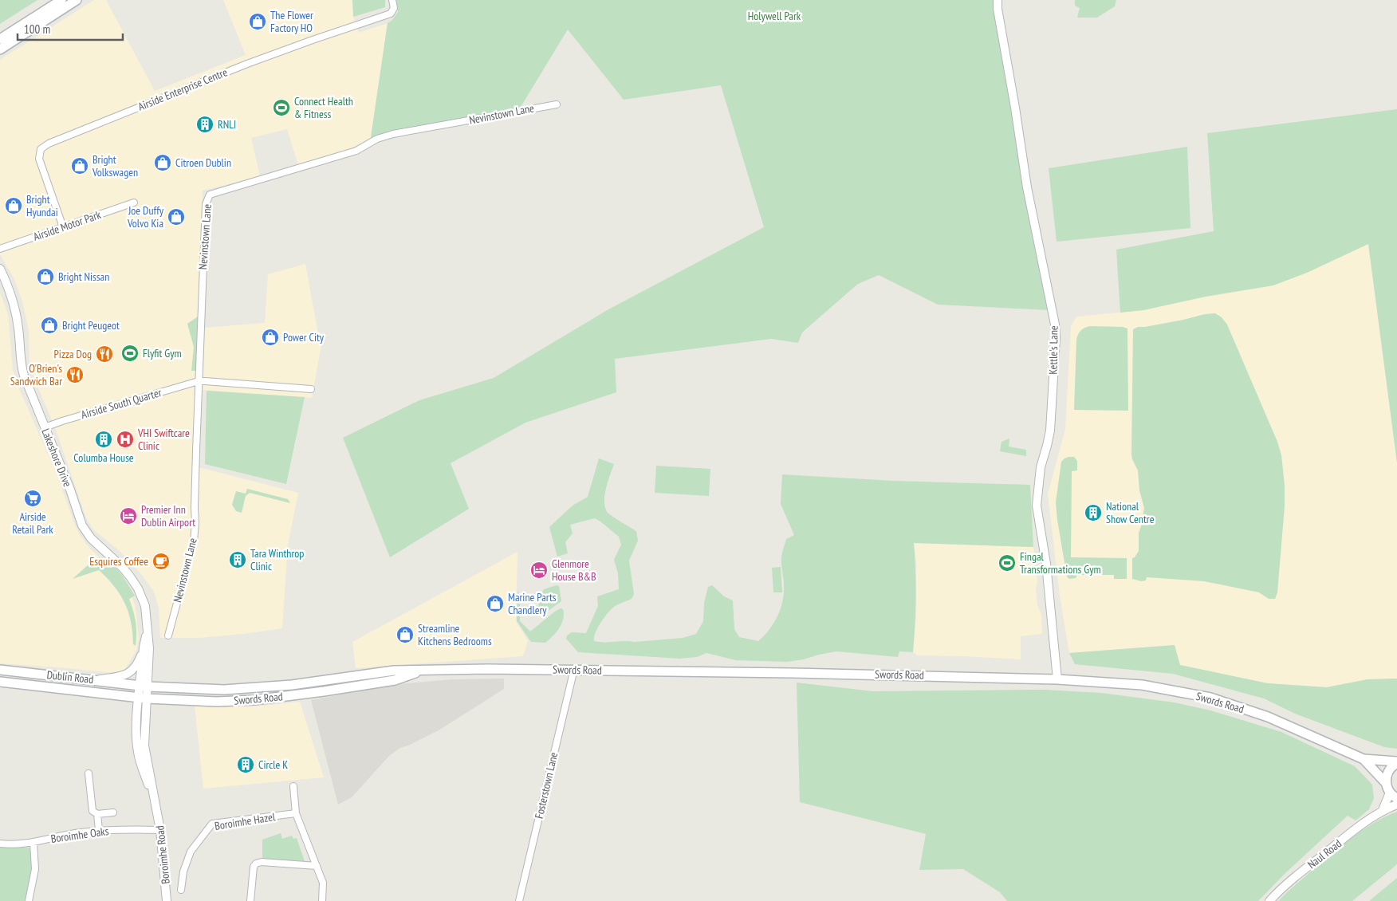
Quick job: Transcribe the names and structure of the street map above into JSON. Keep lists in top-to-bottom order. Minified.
{"streets":{"main road":["Swords Road","Dublin Road"],"street":["Airside Enterprise Centre","Nevinstown Lane","Airside Motor Park","Kettle's Lane","Airside South Quarter","Lakeshore Drive","Fosterstown Lane","Boroimhe Hazel","Boroimhe Oaks","Naul Road","Boroimhe Road"]},"crossings":[["Airside Enterprise Centre","Airside Motor Park"],["Nevinstown Lane","Airside South Quarter"],["Kettle's Lane","Swords Road"],["Airside South Quarter","Lakeshore Drive"],["Lakeshore Drive","Swords Road"],["Lakeshore Drive","Dublin Road"],["Lakeshore Drive","Boroimhe Road"],["Swords Road","Dublin Road"],["Swords Road","Fosterstown Lane"],["Swords Road","Boroimhe Road"],["Dublin Road","Boroimhe Road"],["Boroimhe Oaks","Boroimhe Road"]],"parks":["Holywell Park"],"places":{"shop":["The Flower Factory HO","Citroen Dublin","Bright Volkswagen","Bright Hyundai","Joe Duffy Volvo Kia","Bright Nissan","Bright Peugeot","Power City","Marine Parts Chandlery","Streamline Kitchens Bedrooms"],"sports":["Connect Health & Fitness","Flyfit Gym","Fingal Transformations Gym"],"building":["RNLI","Columba House","National Show Centre","Tara Winthrop Clinic","Circle K"],"restaurant":["Pizza Dog","O'Brien's Sandwich Bar"],"hospital":["VHI Swiftcare Clinic"],"supermarket":["Airside Retail Park"],"hotel":["Premier Inn Dublin Airport","Glenmore House B&B"],"cafe":["Esquires Coffee"]},"scale_bar":"100 m"}
